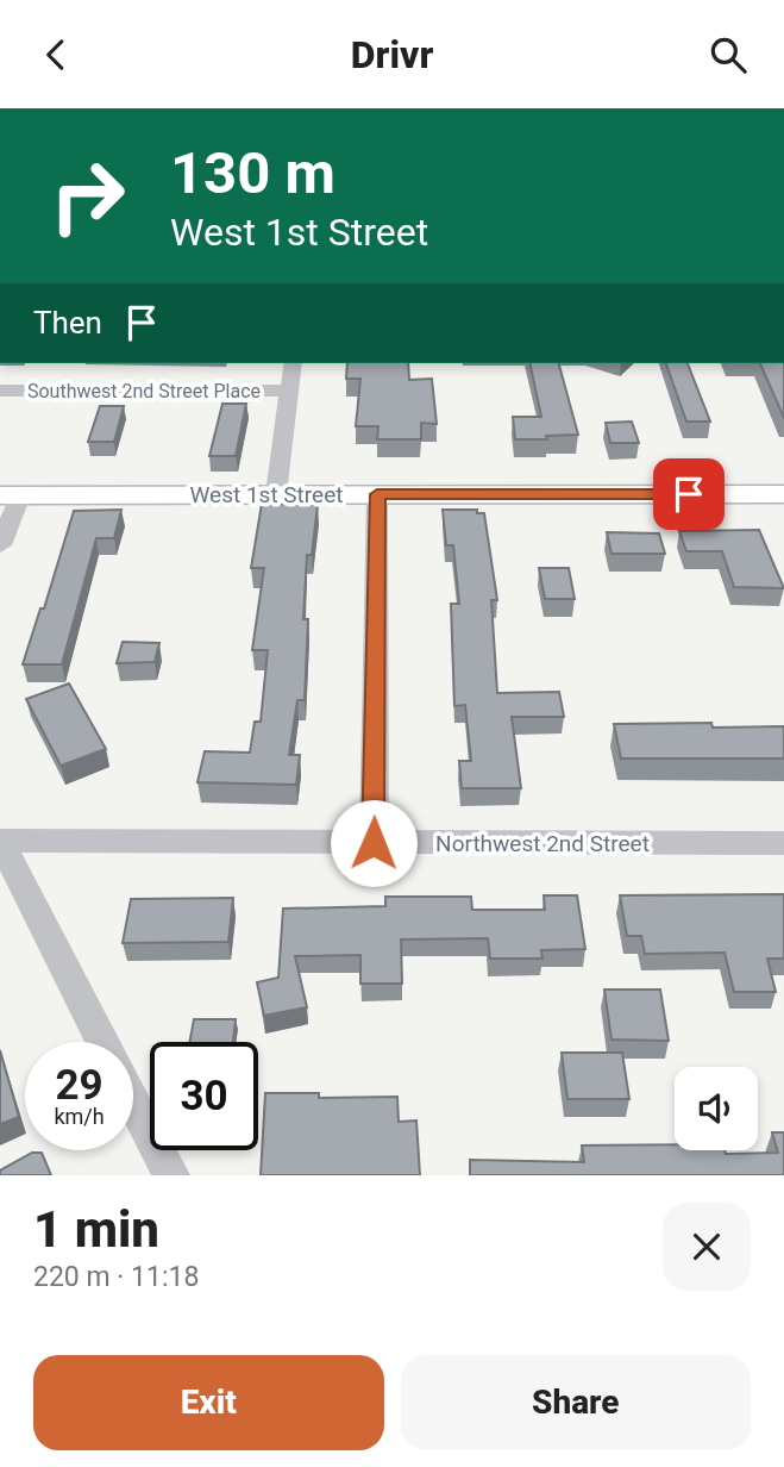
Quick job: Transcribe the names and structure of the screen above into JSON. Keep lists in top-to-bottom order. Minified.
{"streets":{"main road":["West 1st Street"],"street":["Southwest 2nd Street Place","Northwest 2nd Street"]},"page":{"header":"Drivr","turn":["130 m","West 1st Street"],"then":"Then","speed":"29 km/h","limit":"30","heading":["1 min","220 m · 11:18"],"buttons":["Exit","Share"]}}
